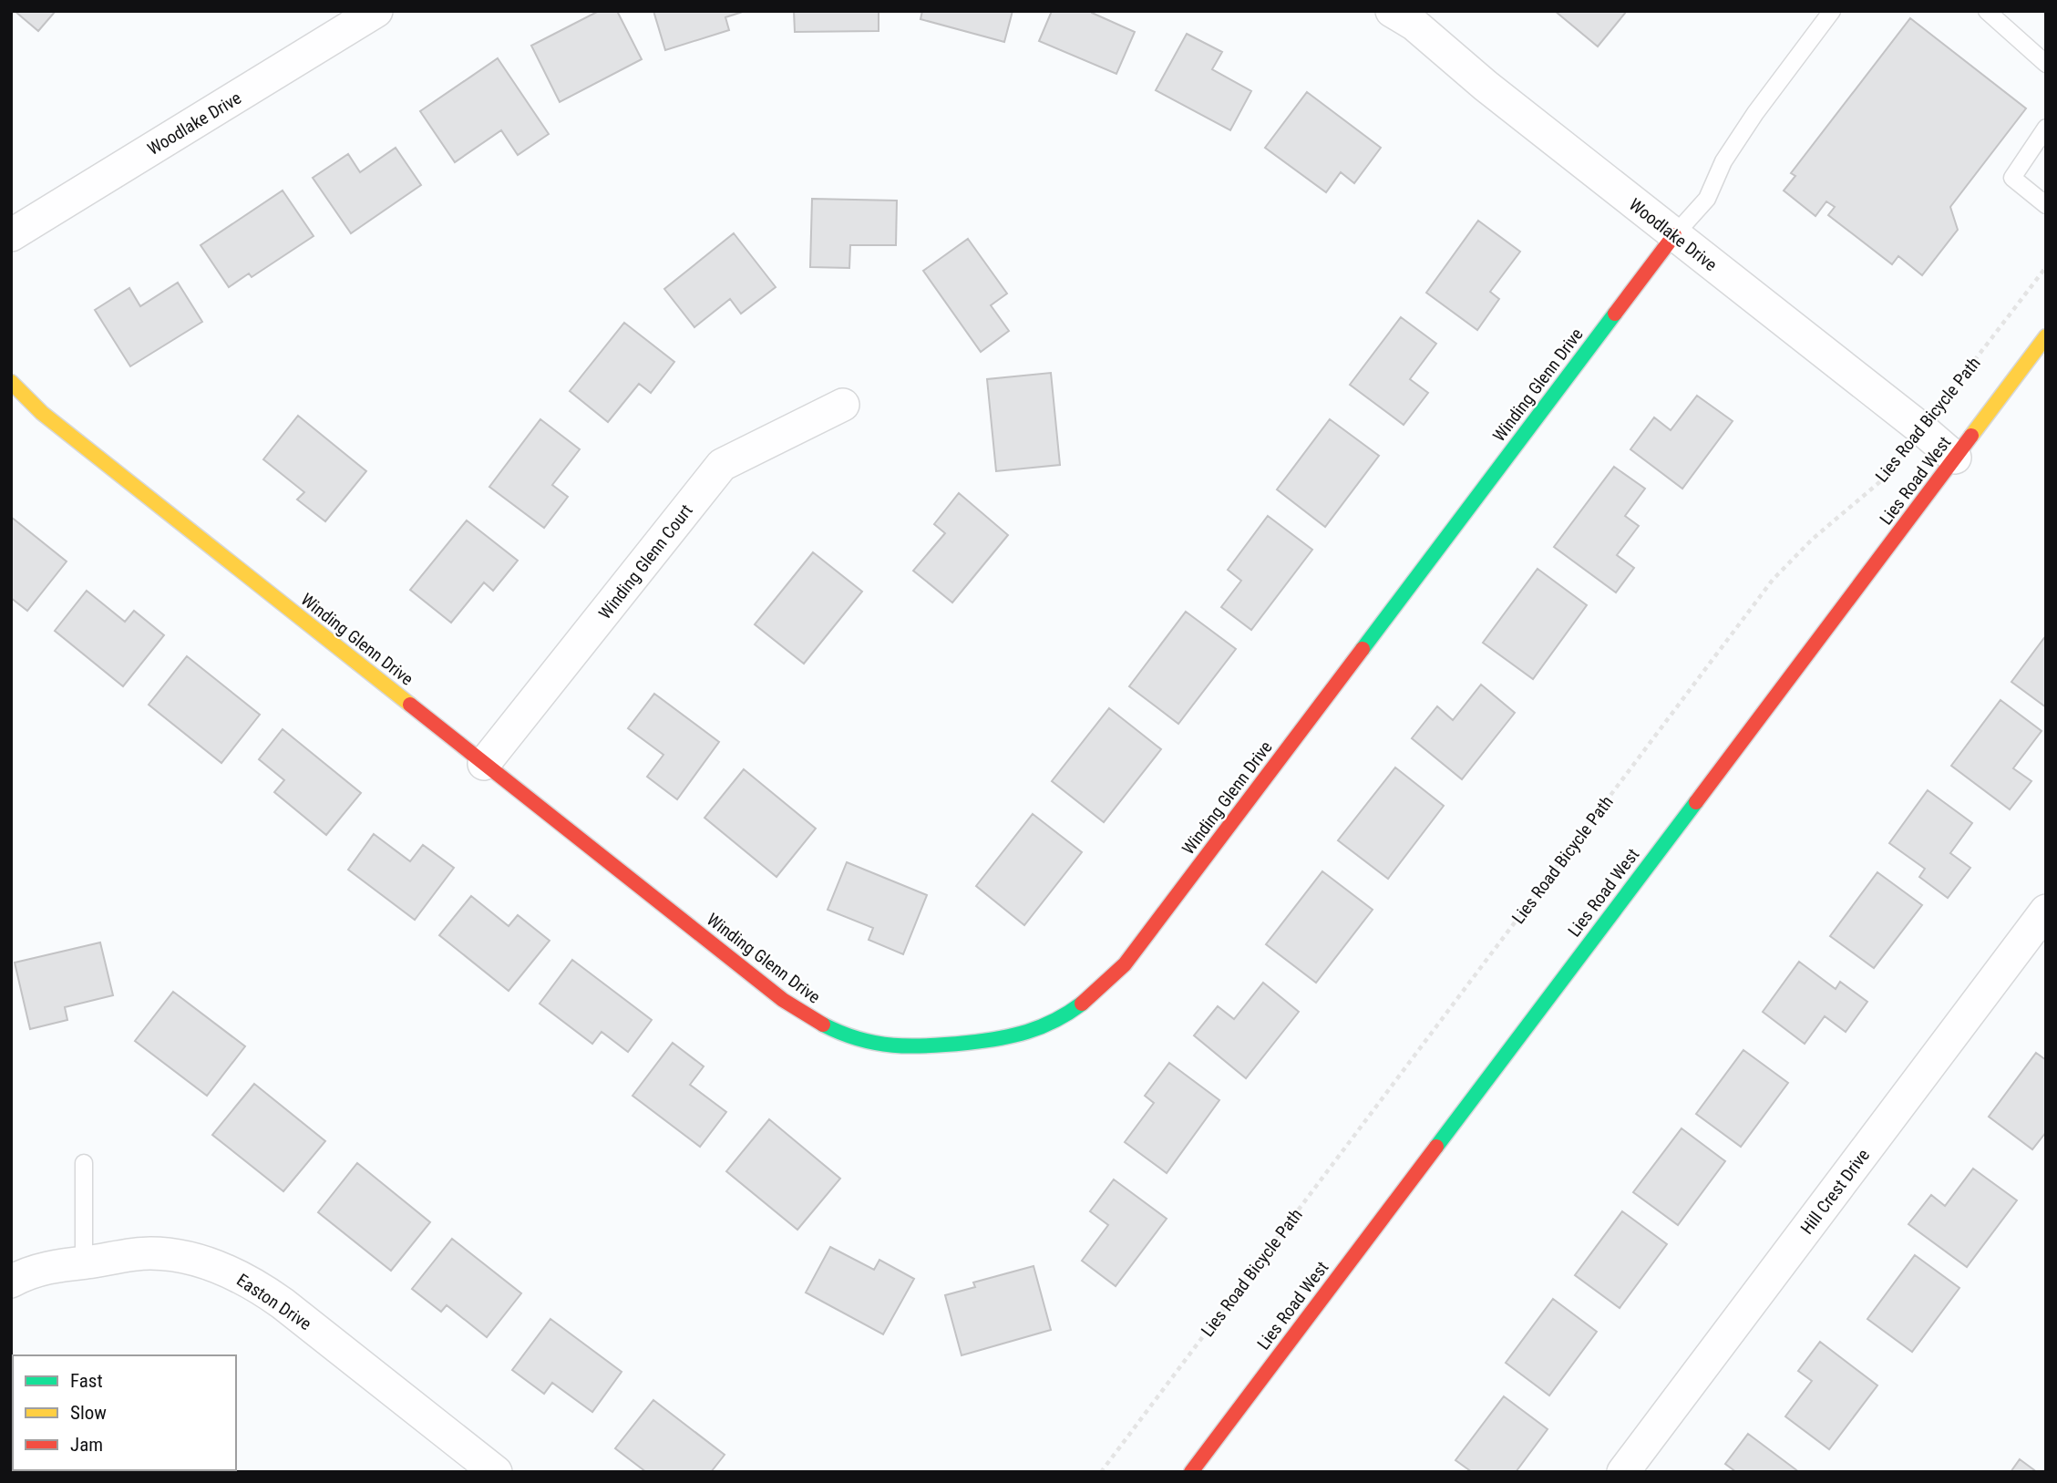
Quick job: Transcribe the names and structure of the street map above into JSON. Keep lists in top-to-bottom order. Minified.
{"streets":{"street":["Woodlake Drive","Winding Glenn Drive","Lies Road West","Winding Glenn Court","Hill Crest Drive","Easton Drive"],"path":["Lies Road Bicycle Path"]},"crossings":[["Woodlake Drive","Winding Glenn Drive"],["Woodlake Drive","Lies Road Bicycle Path"],["Woodlake Drive","Lies Road West"],["Winding Glenn Drive","Winding Glenn Court"]],"legend":["Fast","Slow","Jam"]}
